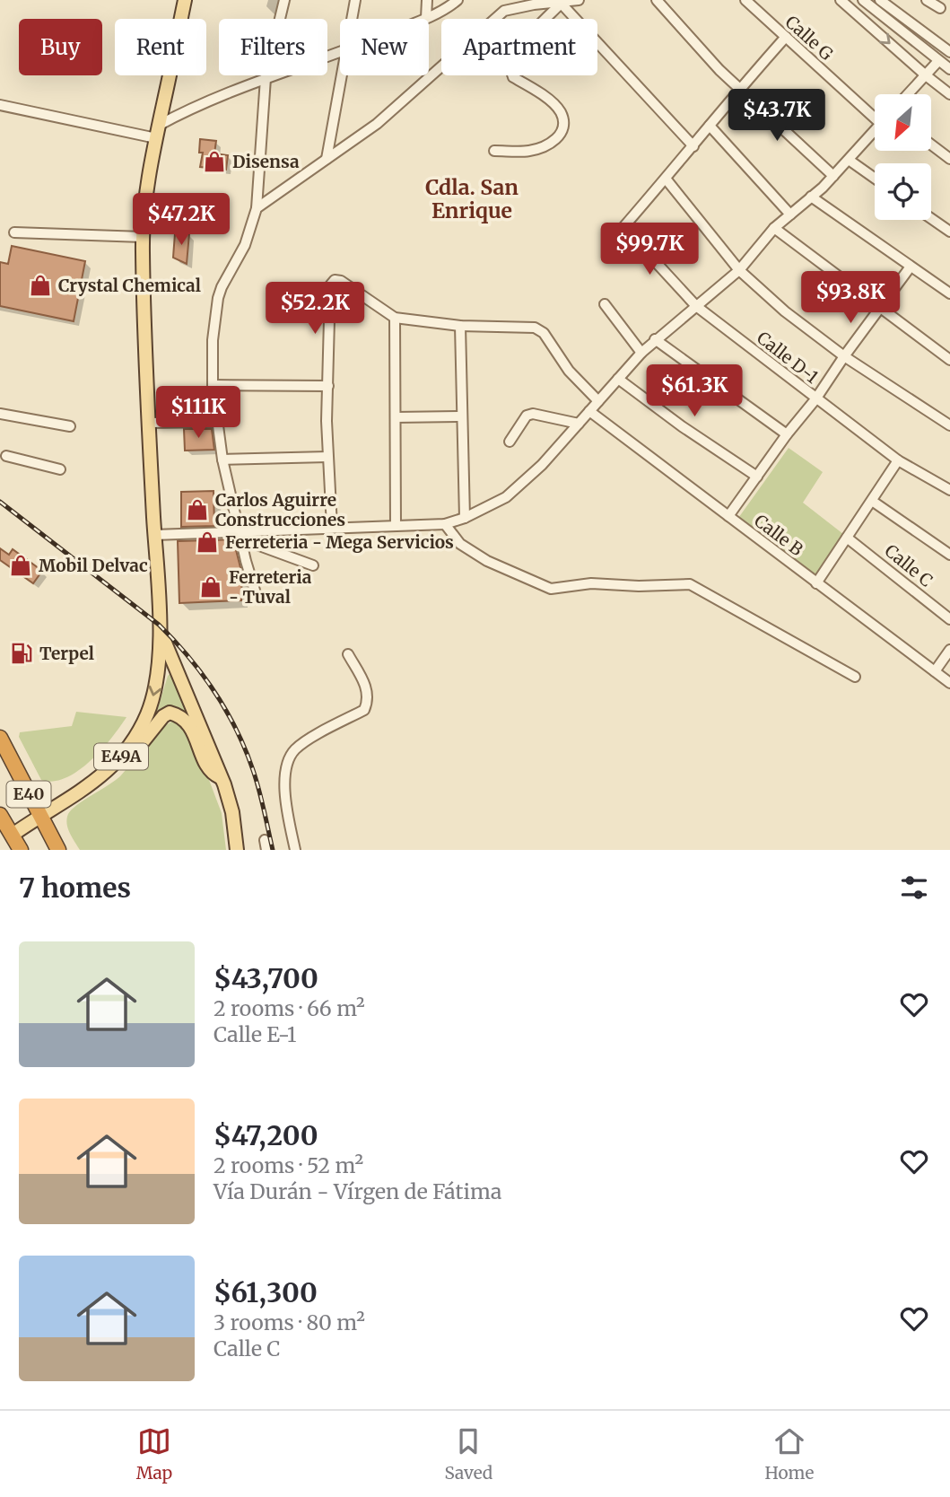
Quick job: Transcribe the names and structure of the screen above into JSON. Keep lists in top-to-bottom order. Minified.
{"streets":{"highway":["E40"],"main road":["E49A"],"street":["Calle G","Calle D-1","Calle B","Calle C"]},"crossings":[["E49A","E40"]],"districts":["Cdla. San Enrique"],"places":{"shop":["Disensa","Crystal Chemical","Carlos Aguirre Construcciones","Ferreteria - Mega Servicios","Mobil Delvac","Ferreteria - Tuval"],"fuel station":["Terpel"]},"north":"bottom left","page":{"chip":["Buy","Rent","Filters","New","Apartment"],"price":["$43.7K","$47.2K","$99.7K","$93.8K","$52.2K","$61.3K","$111K"],"heading":"7 homes","list":[{"name":"$43,700","note":"2 rooms · 66 m² · Calle E-1"},{"name":"$47,200","note":"2 rooms · 52 m² · Vía Durán - Vírgen de Fátima"},{"name":"$61,300","note":"3 rooms · 80 m² · Calle C"}],"tabs":["Map","Saved","Home"]}}
